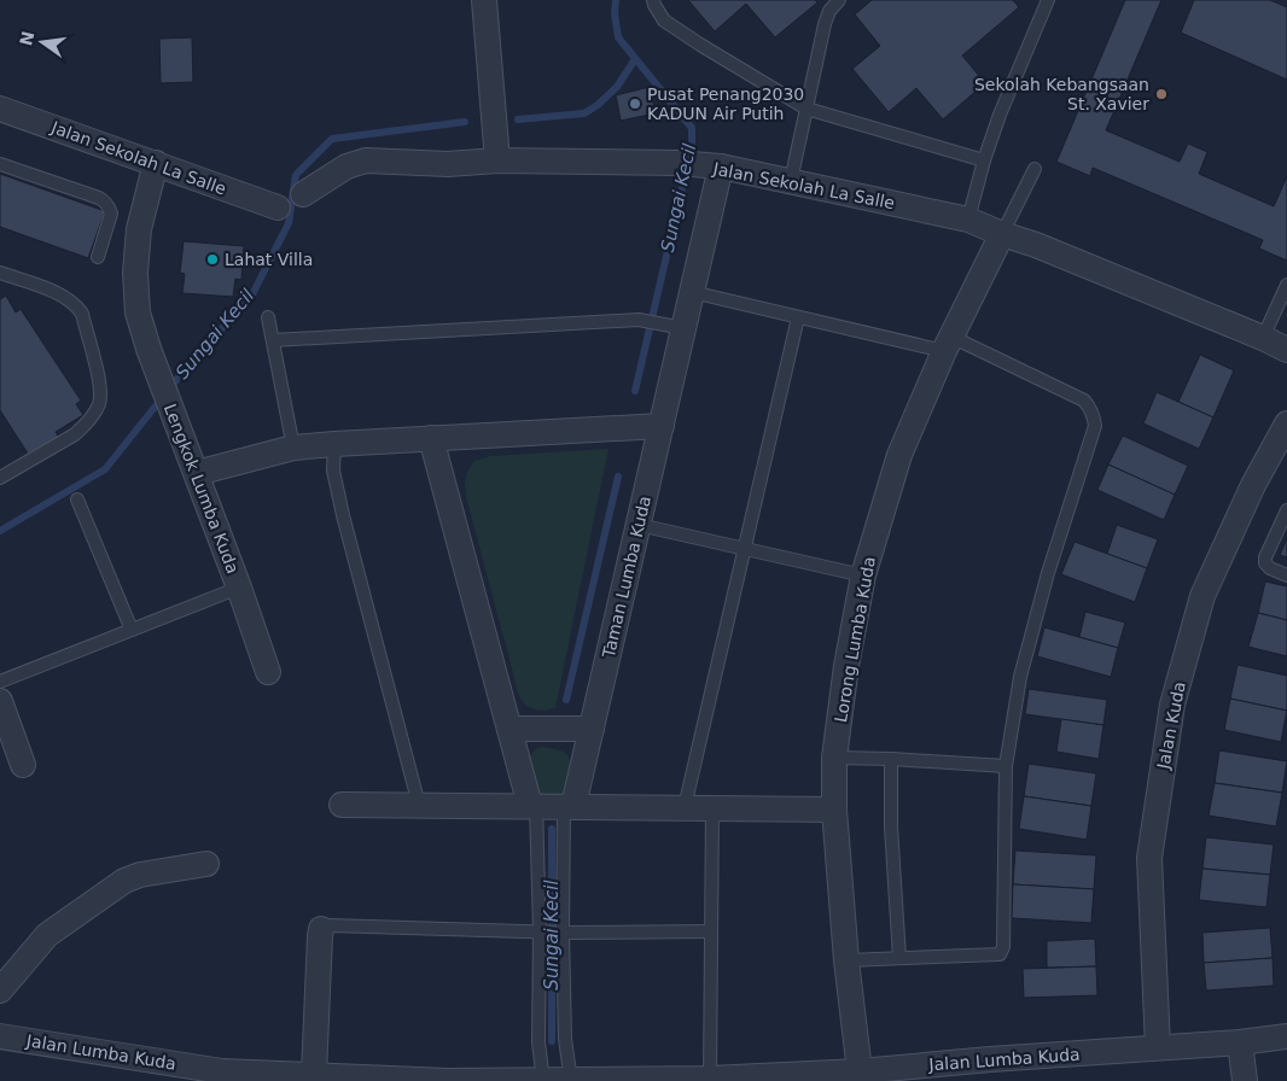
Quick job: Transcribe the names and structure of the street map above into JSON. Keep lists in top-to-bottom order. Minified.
{"streets":{"street":["Jalan Sekolah La Salle","Lengkok Lumba Kuda","Taman Lumba Kuda","Lorong Lumba Kuda","Jalan Kuda","Jalan Lumba Kuda"]},"crossings":[["Jalan Sekolah La Salle","Lengkok Lumba Kuda"],["Jalan Sekolah La Salle","Taman Lumba Kuda"],["Jalan Sekolah La Salle","Lorong Lumba Kuda"],["Lorong Lumba Kuda","Jalan Lumba Kuda"],["Jalan Kuda","Jalan Lumba Kuda"]],"water":["Sungai Kecil"],"places":["Sekolah Kebangsaan St. Xavier","Pusat Penang2030 KADUN Air Putih","Lahat Villa"],"north":"left"}
